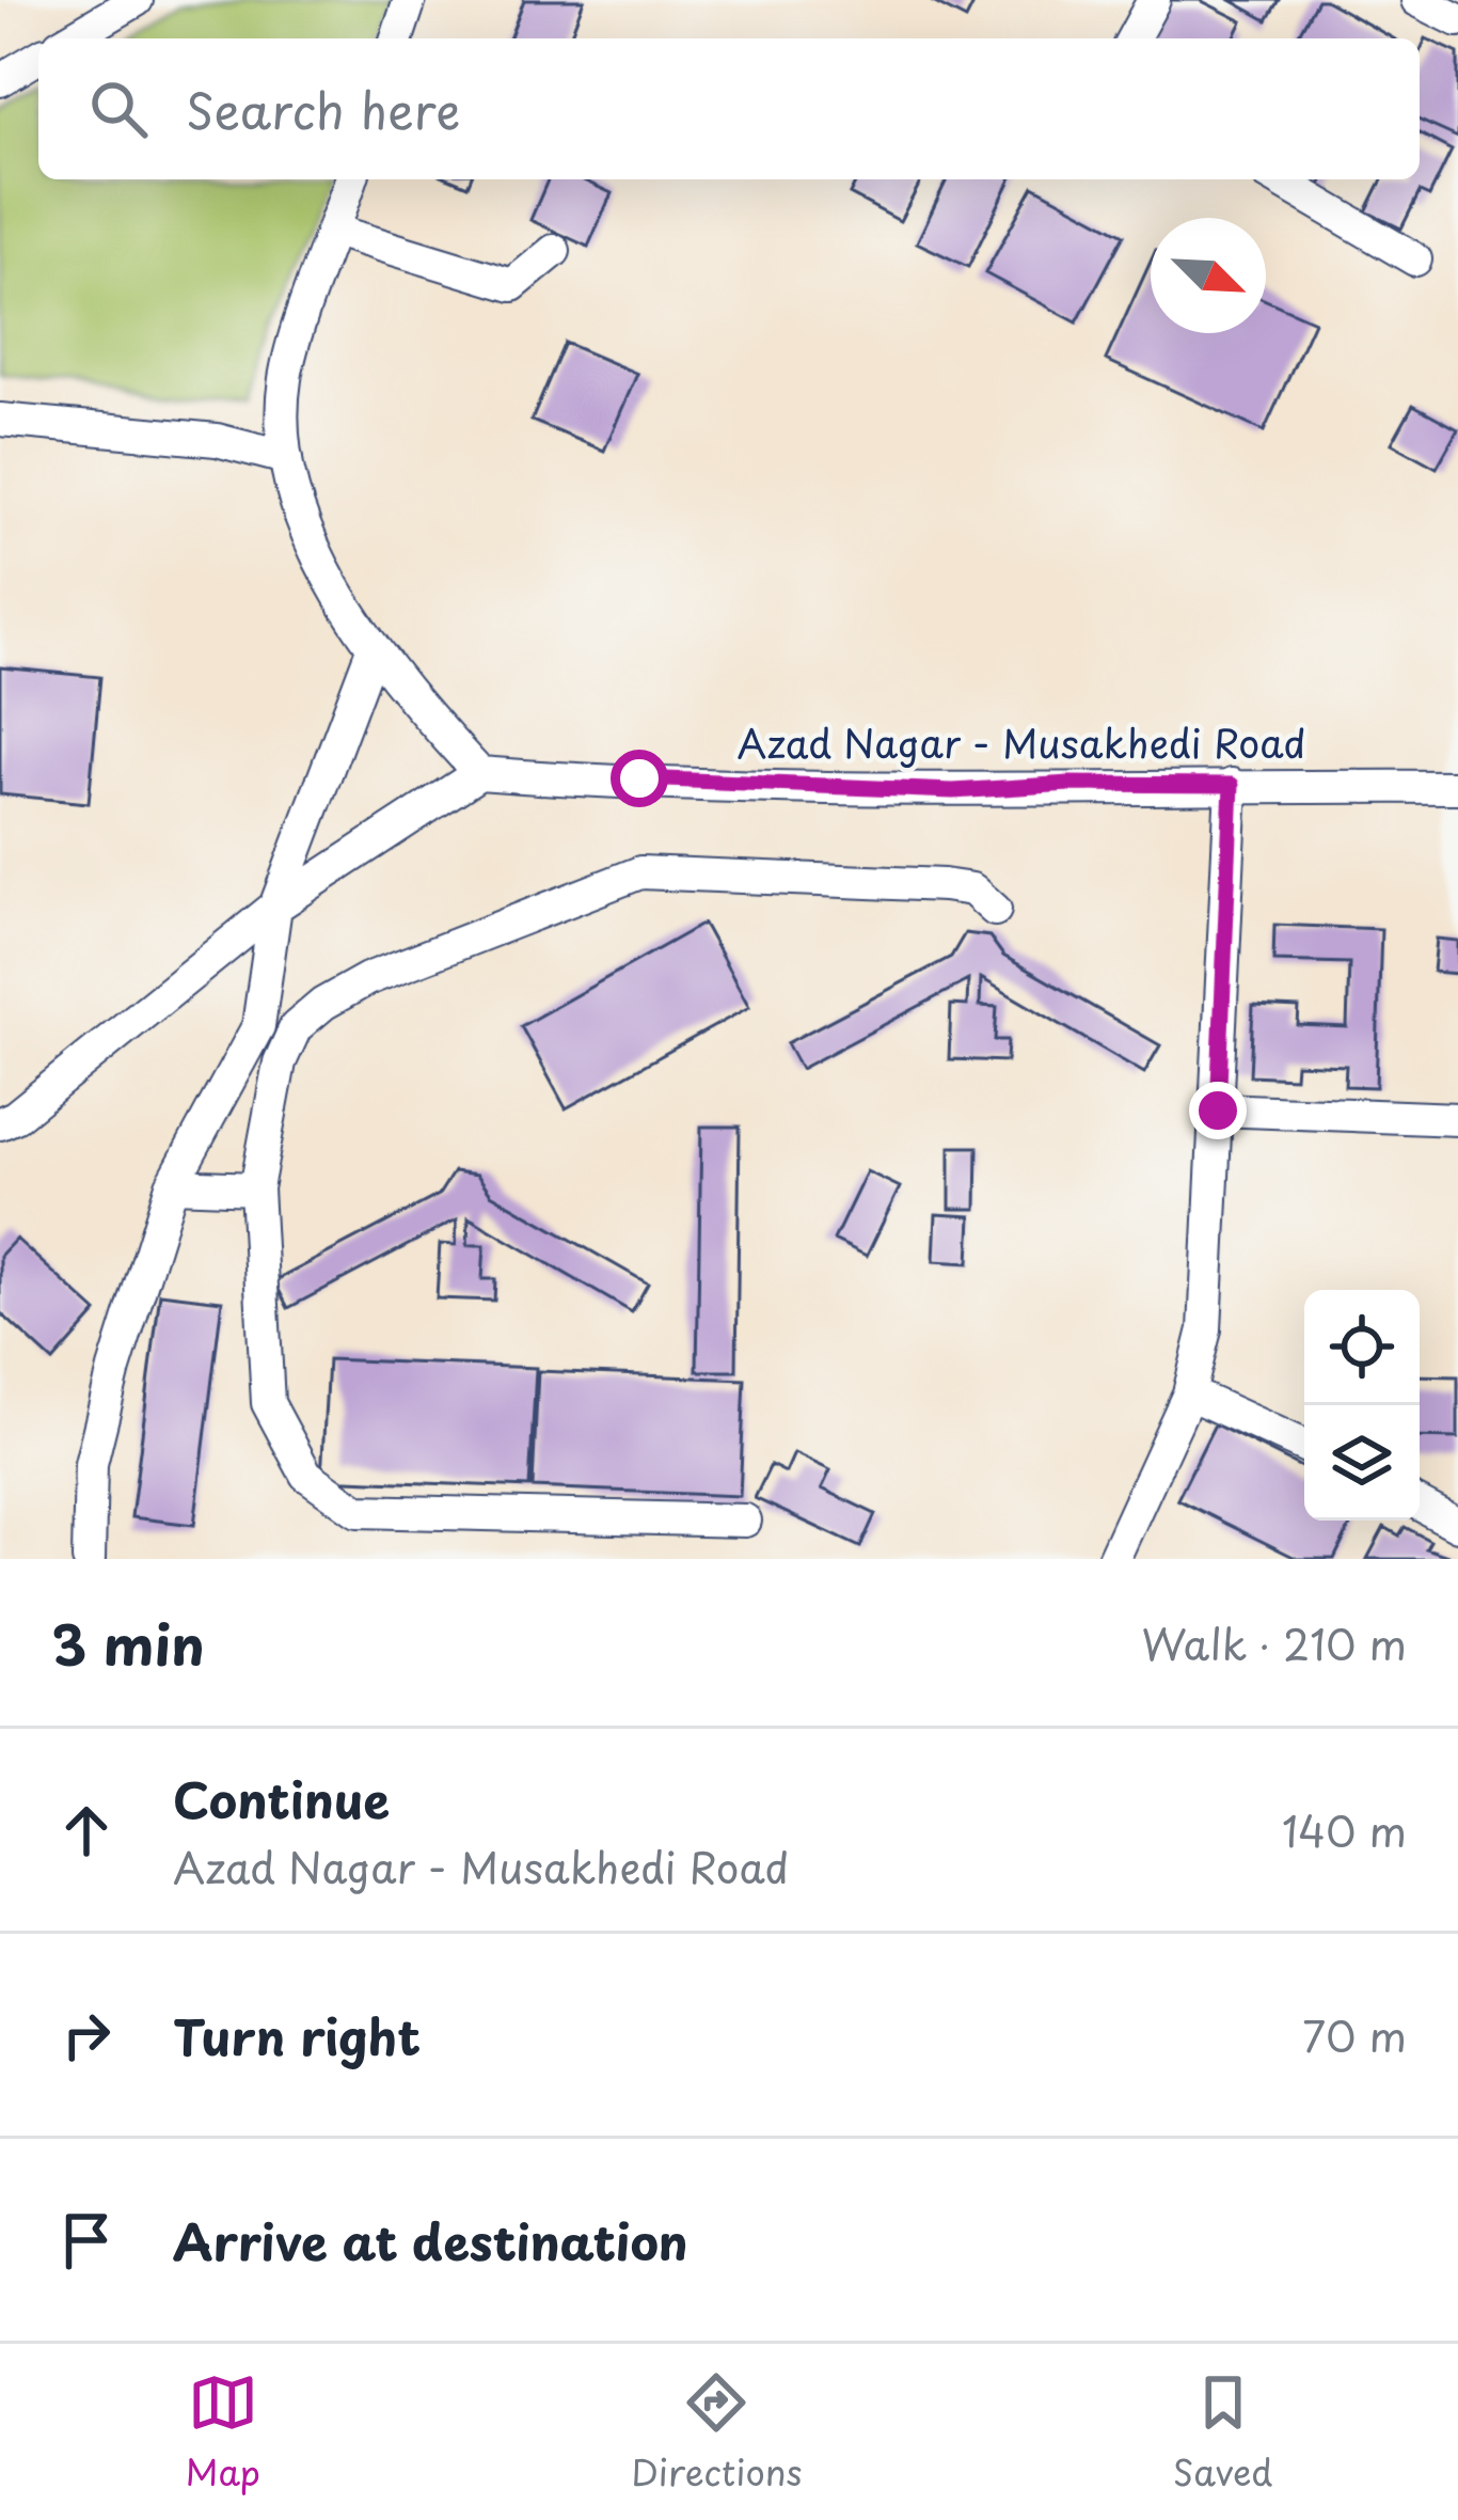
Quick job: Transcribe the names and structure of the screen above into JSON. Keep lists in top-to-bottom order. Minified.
{"streets":{"street":["Azad Nagar - Musakhedi Road"]},"north":"bottom right","page":{"search":"Search here","heading":["3 min","Walk · 210 m"],"list":[["Continue","Azad Nagar - Musakhedi Road","140 m"],["Turn right","70 m"],"Arrive at destination"],"nav":["Map","Directions","Saved"]}}
